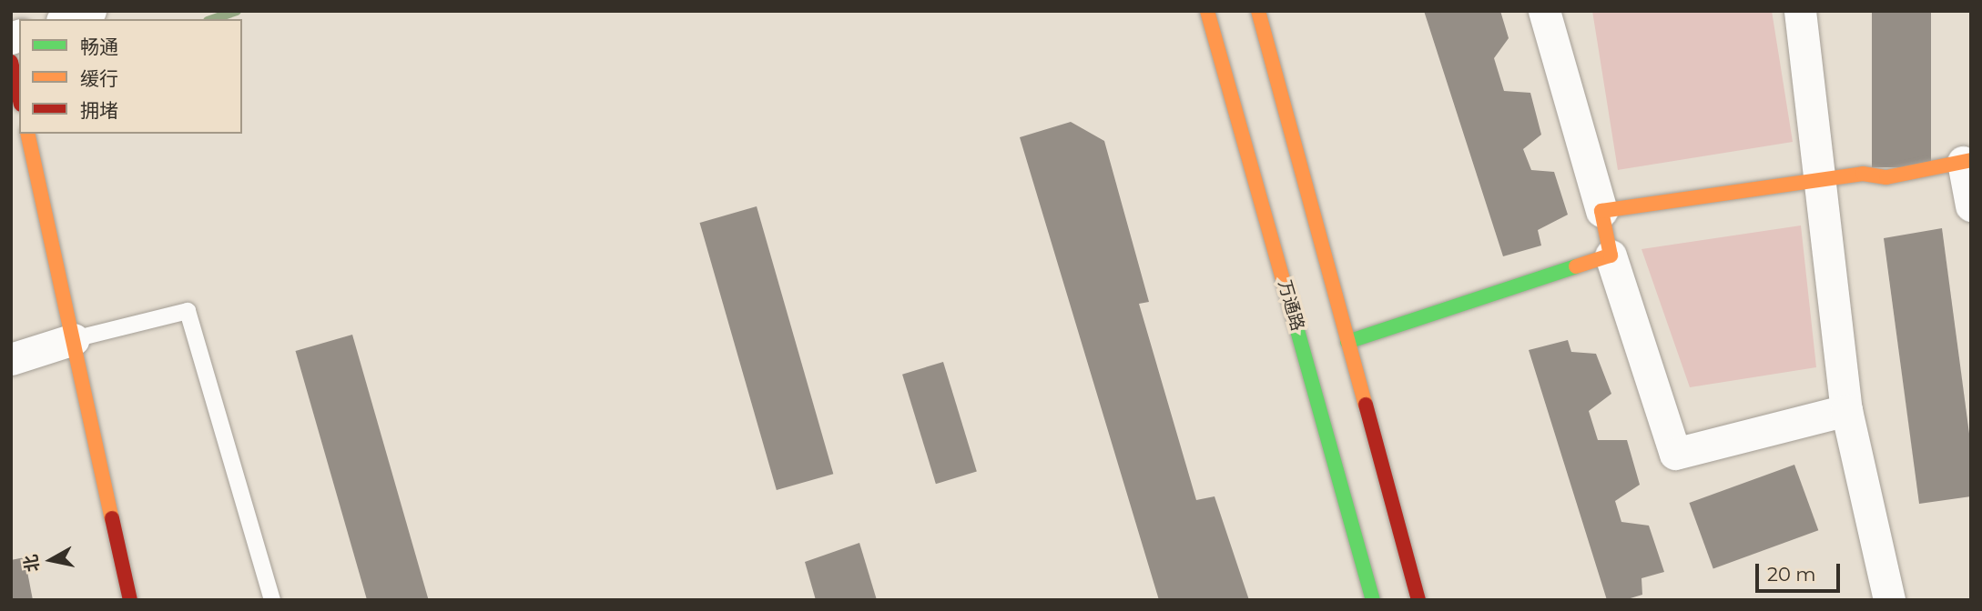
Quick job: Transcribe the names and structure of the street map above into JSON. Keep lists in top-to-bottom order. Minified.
{"streets":{"main road":["万通路"]},"legend":["畅通","缓行","拥堵"],"scale_bar":"20 m","north":"left"}
